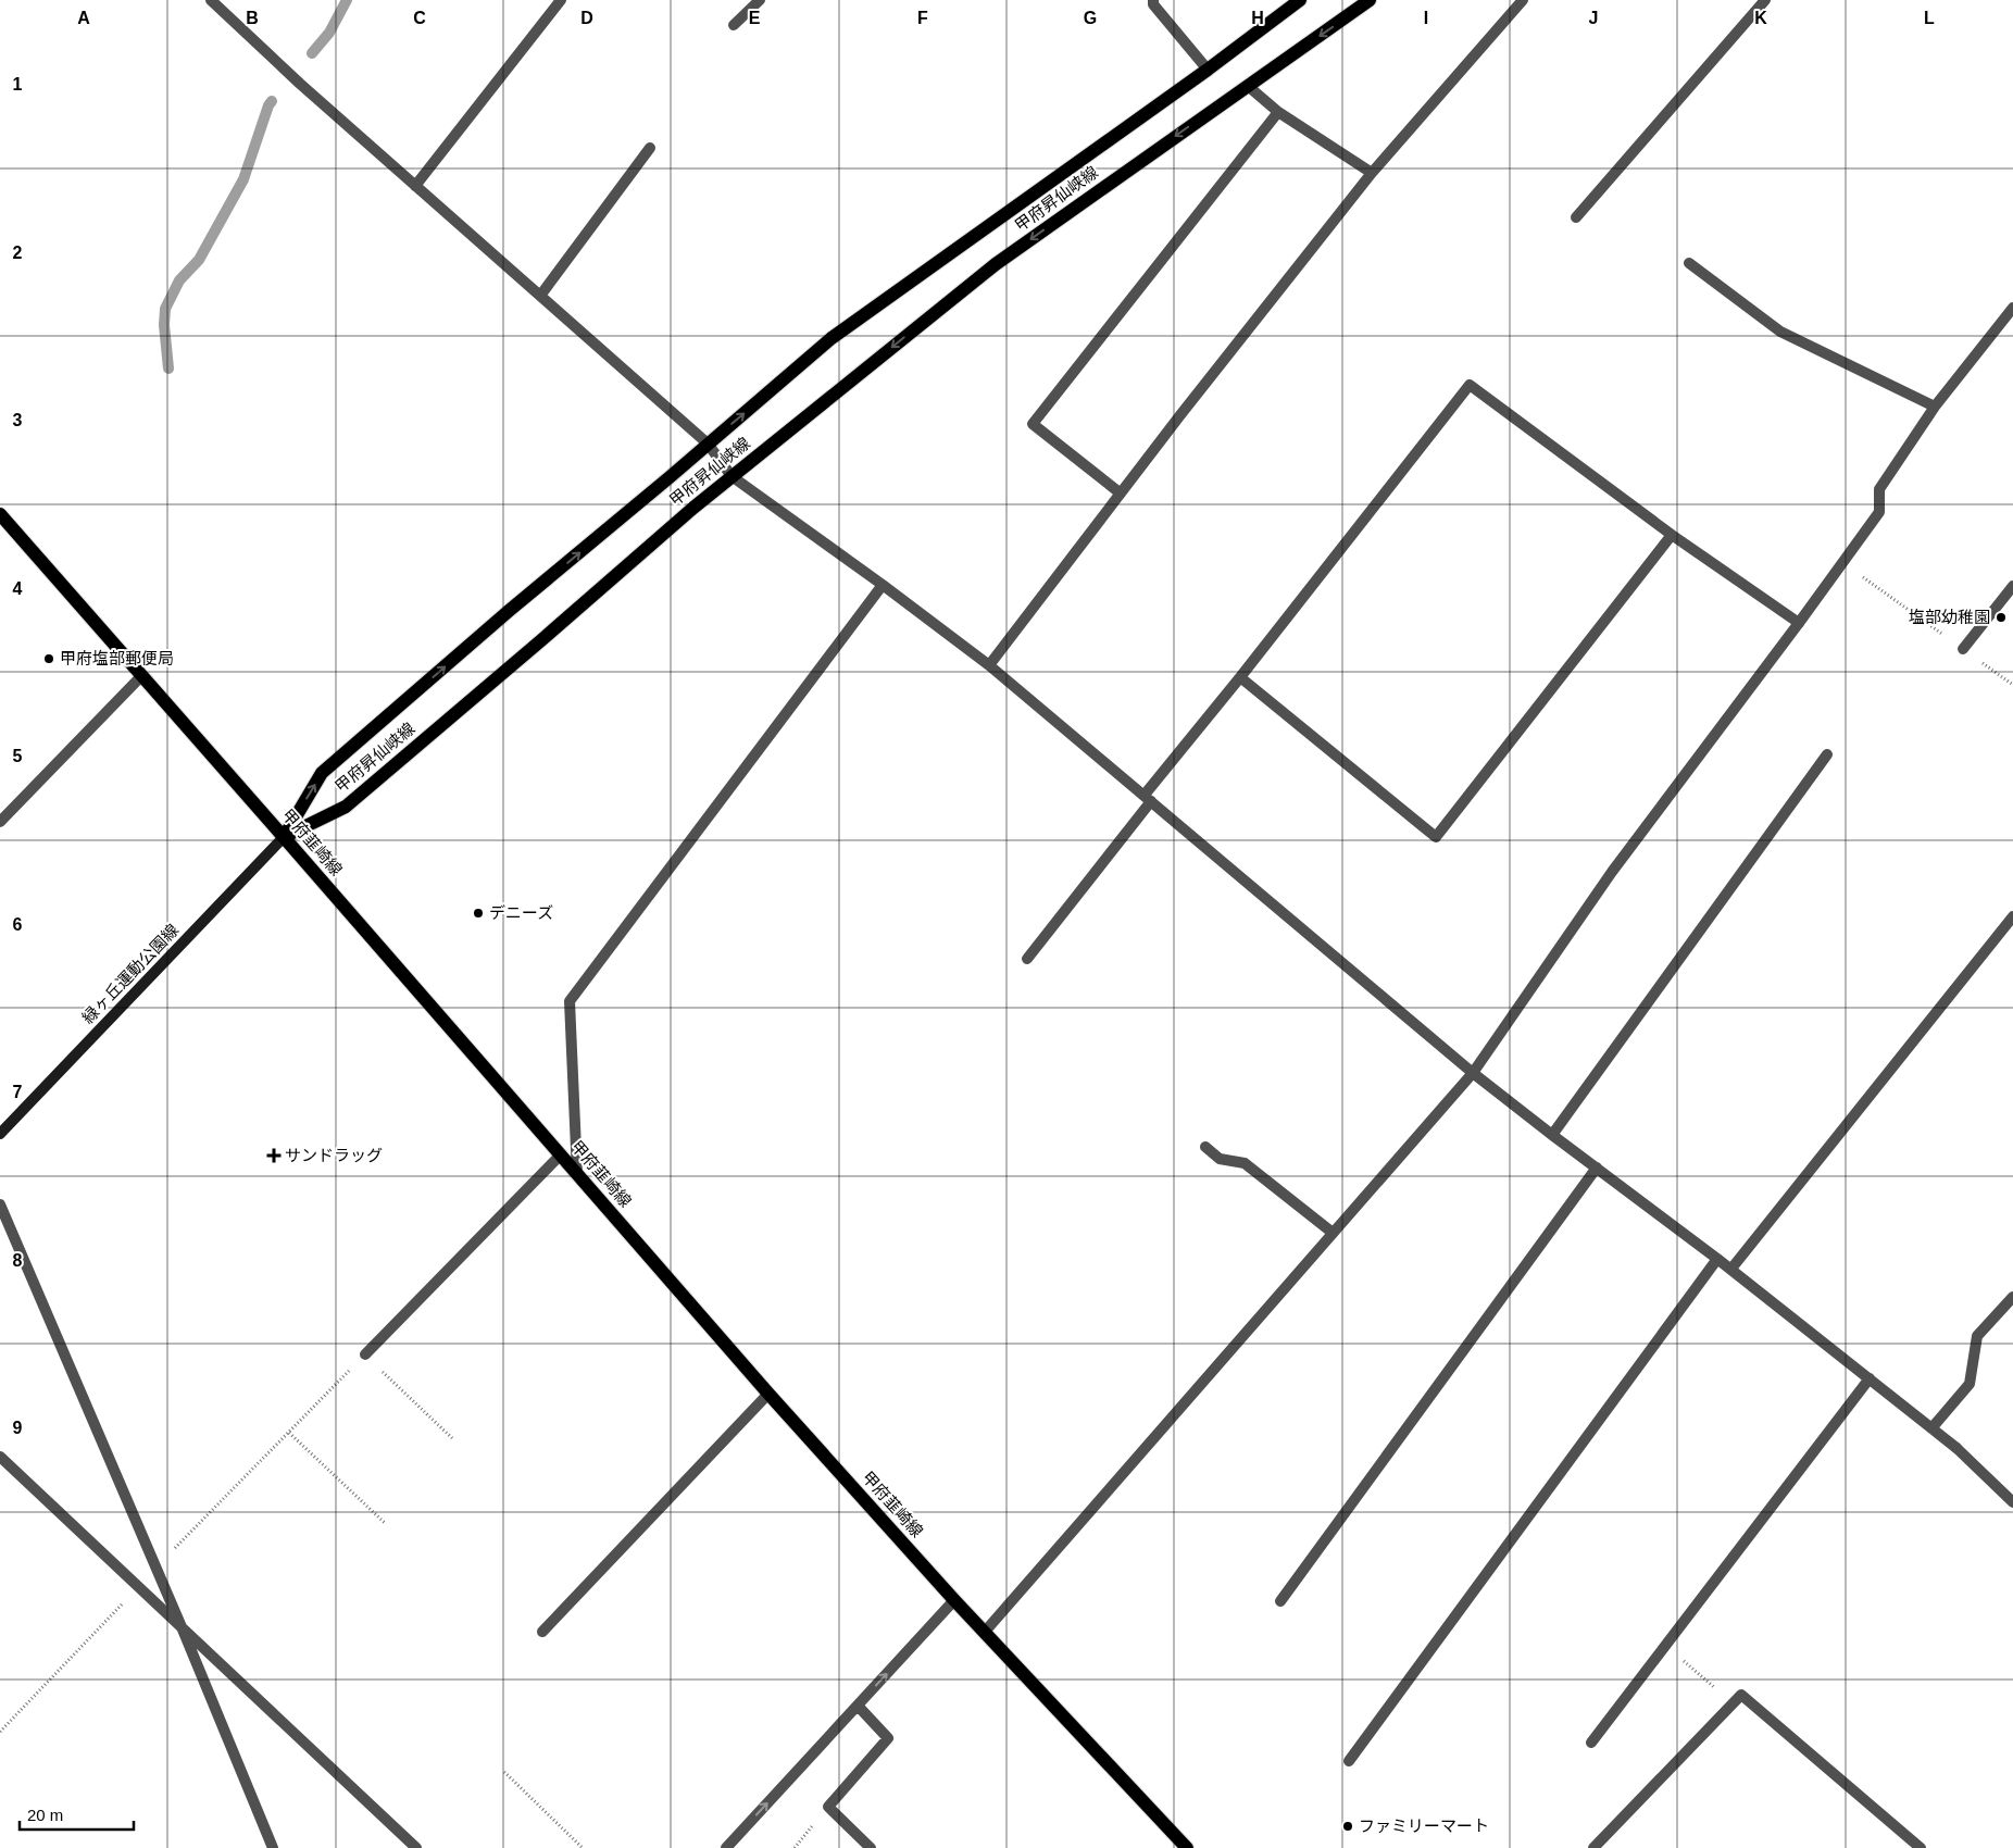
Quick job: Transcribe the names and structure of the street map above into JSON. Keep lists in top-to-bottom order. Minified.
{"streets":{"main road":["甲府昇仙峡線","甲府韮崎線","緑ヶ丘運動公園線"]},"crossings":[["甲府昇仙峡線","甲府韮崎線"],["甲府昇仙峡線","緑ヶ丘運動公園線"],["甲府韮崎線","緑ヶ丘運動公園線"]],"places":{"other":["塩部幼稚園","甲府塩部郵便局","デニーズ","ファミリーマート"],"health":["サンドラッグ"]},"scale_bar":"20 m","grid":{"columns":["A","B","C","D","E","F","G","H","I","J","K","L"],"rows":["1","2","3","4","5","6","7","8","9"]}}
